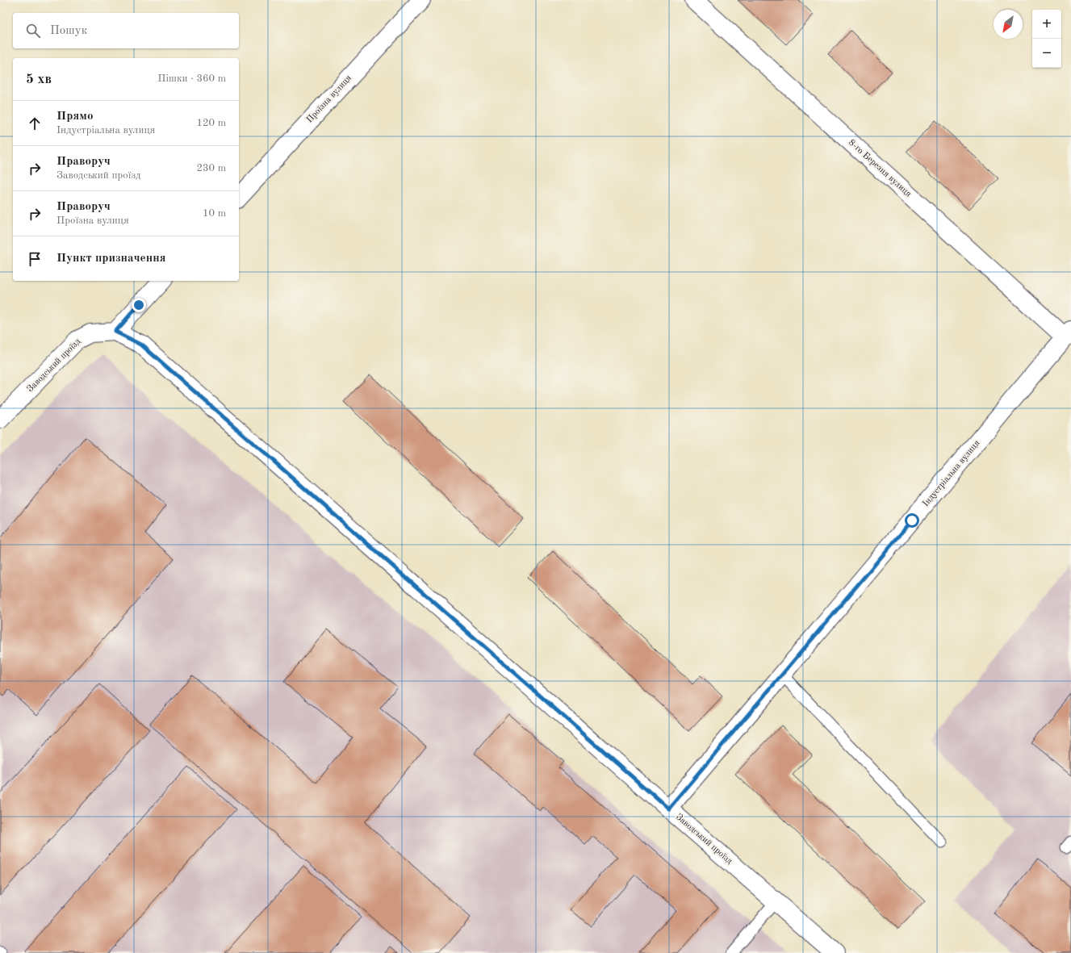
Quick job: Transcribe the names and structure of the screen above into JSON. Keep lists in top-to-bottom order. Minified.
{"streets":{"street":["Проїзна вулиця","8-го Березня вулиця","Заводський проїзд","Індустріальна вулиця"]},"crossings":[["8-го Березня вулиця","Індустріальна вулиця"],["Заводський проїзд","Індустріальна вулиця"]],"north":"bottom left","page":{"map_buttons":["+","−"],"search":"Пошук","heading":["5 хв","Пішки · 360 m"],"list":[["Прямо","Індустріальна вулиця","120 m"],["Праворуч","Заводський проїзд","230 m"],["Праворуч","Проїзна вулиця","10 m"],"Пункт призначення"]}}
